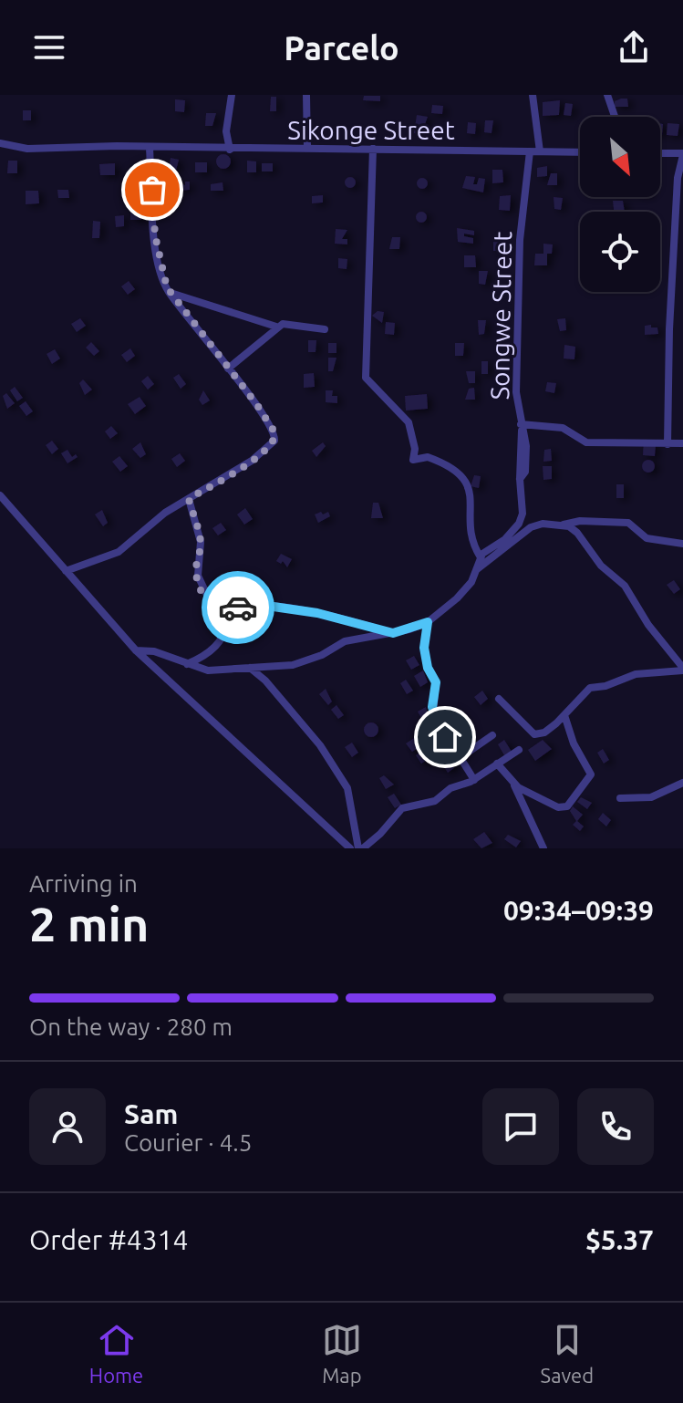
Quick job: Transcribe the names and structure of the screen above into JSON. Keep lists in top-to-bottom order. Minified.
{"streets":{"street":["Sikonge Street","Songwe Street"]},"crossings":[["Sikonge Street","Songwe Street"]],"north":"bottom right","page":{"header":"Parcelo","heading":["2 min","Arriving in","09:34–09:39"],"panel":["Sam","Courier · 4.5","Order #4314","$5.37"],"bar":"On the way · 280 m","tabs":["Home","Map","Saved"]}}
